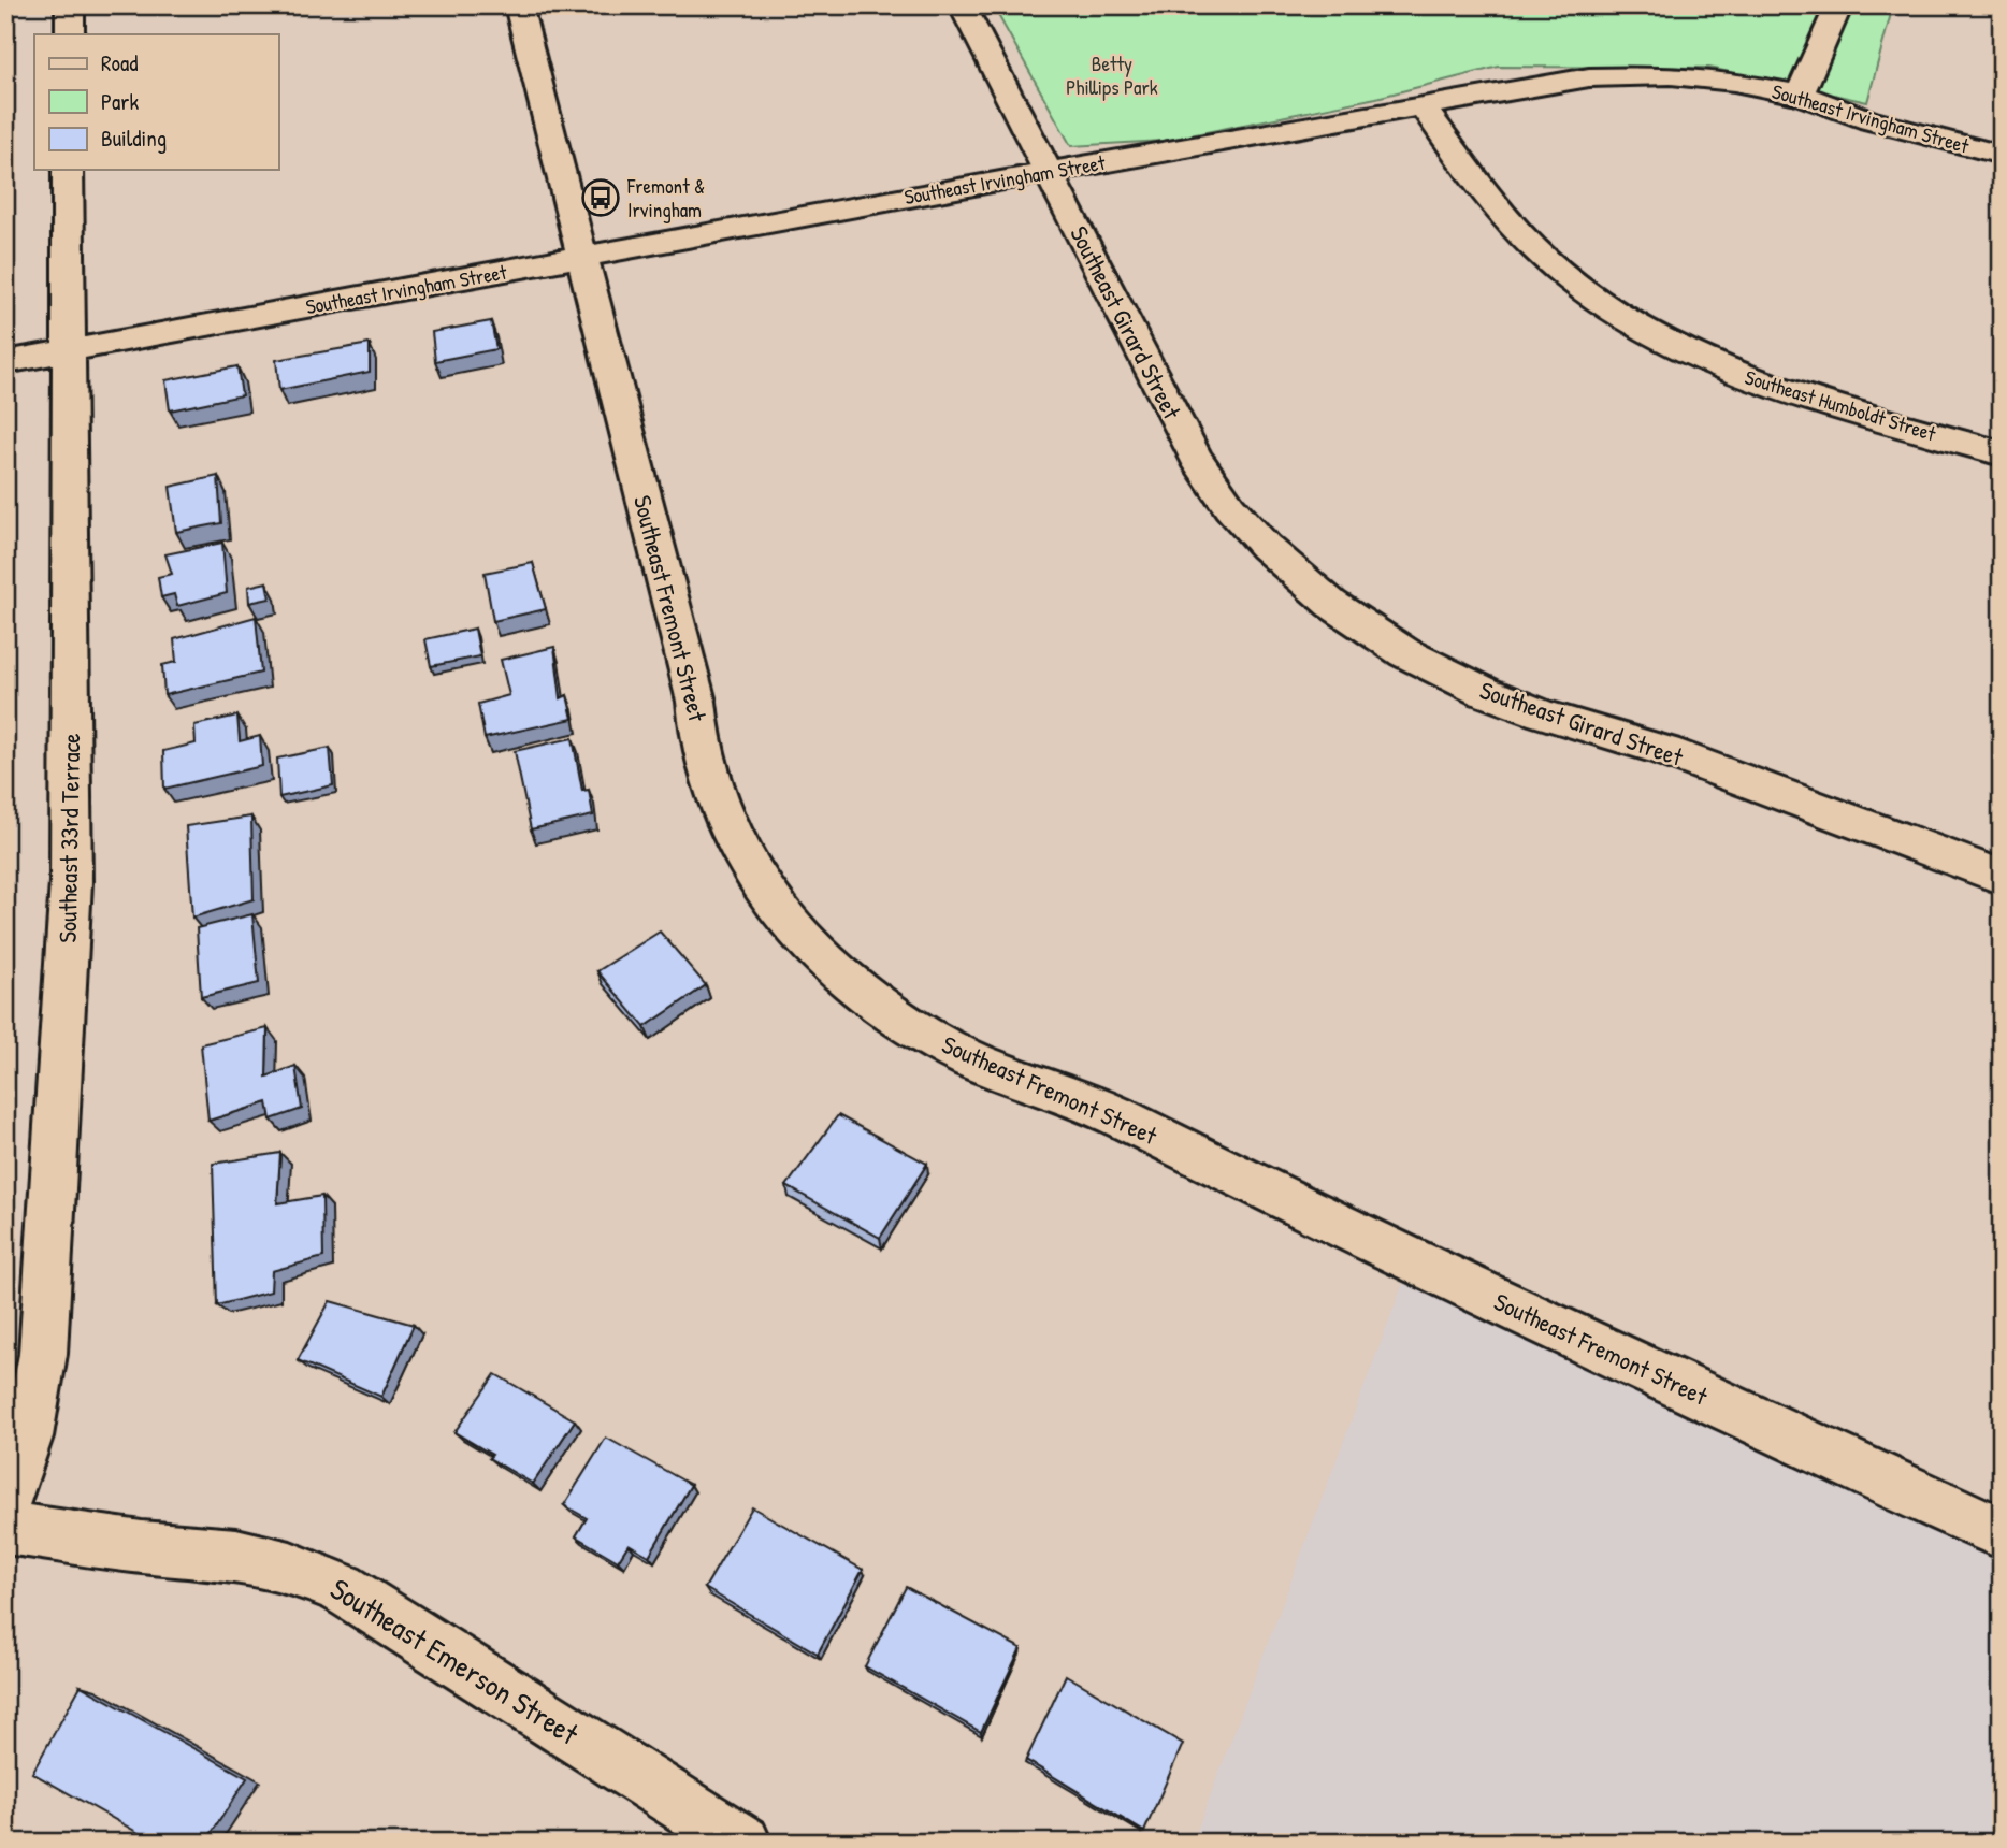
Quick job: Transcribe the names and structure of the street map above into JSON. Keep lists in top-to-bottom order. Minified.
{"streets":{"street":["Southeast Irvingham Street","Southeast Girard Street","Southeast Humboldt Street","Southeast Fremont Street","Southeast 33rd Terrace","Southeast Emerson Street"]},"crossings":[["Southeast Irvingham Street","Southeast Girard Street"],["Southeast Irvingham Street","Southeast Humboldt Street"],["Southeast Irvingham Street","Southeast Fremont Street"],["Southeast Irvingham Street","Southeast 33rd Terrace"]],"parks":["Betty Phillips Park"],"places":{"bus stop":["Fremont & Irvingham"]},"legend":["Road","Park","Building"]}
